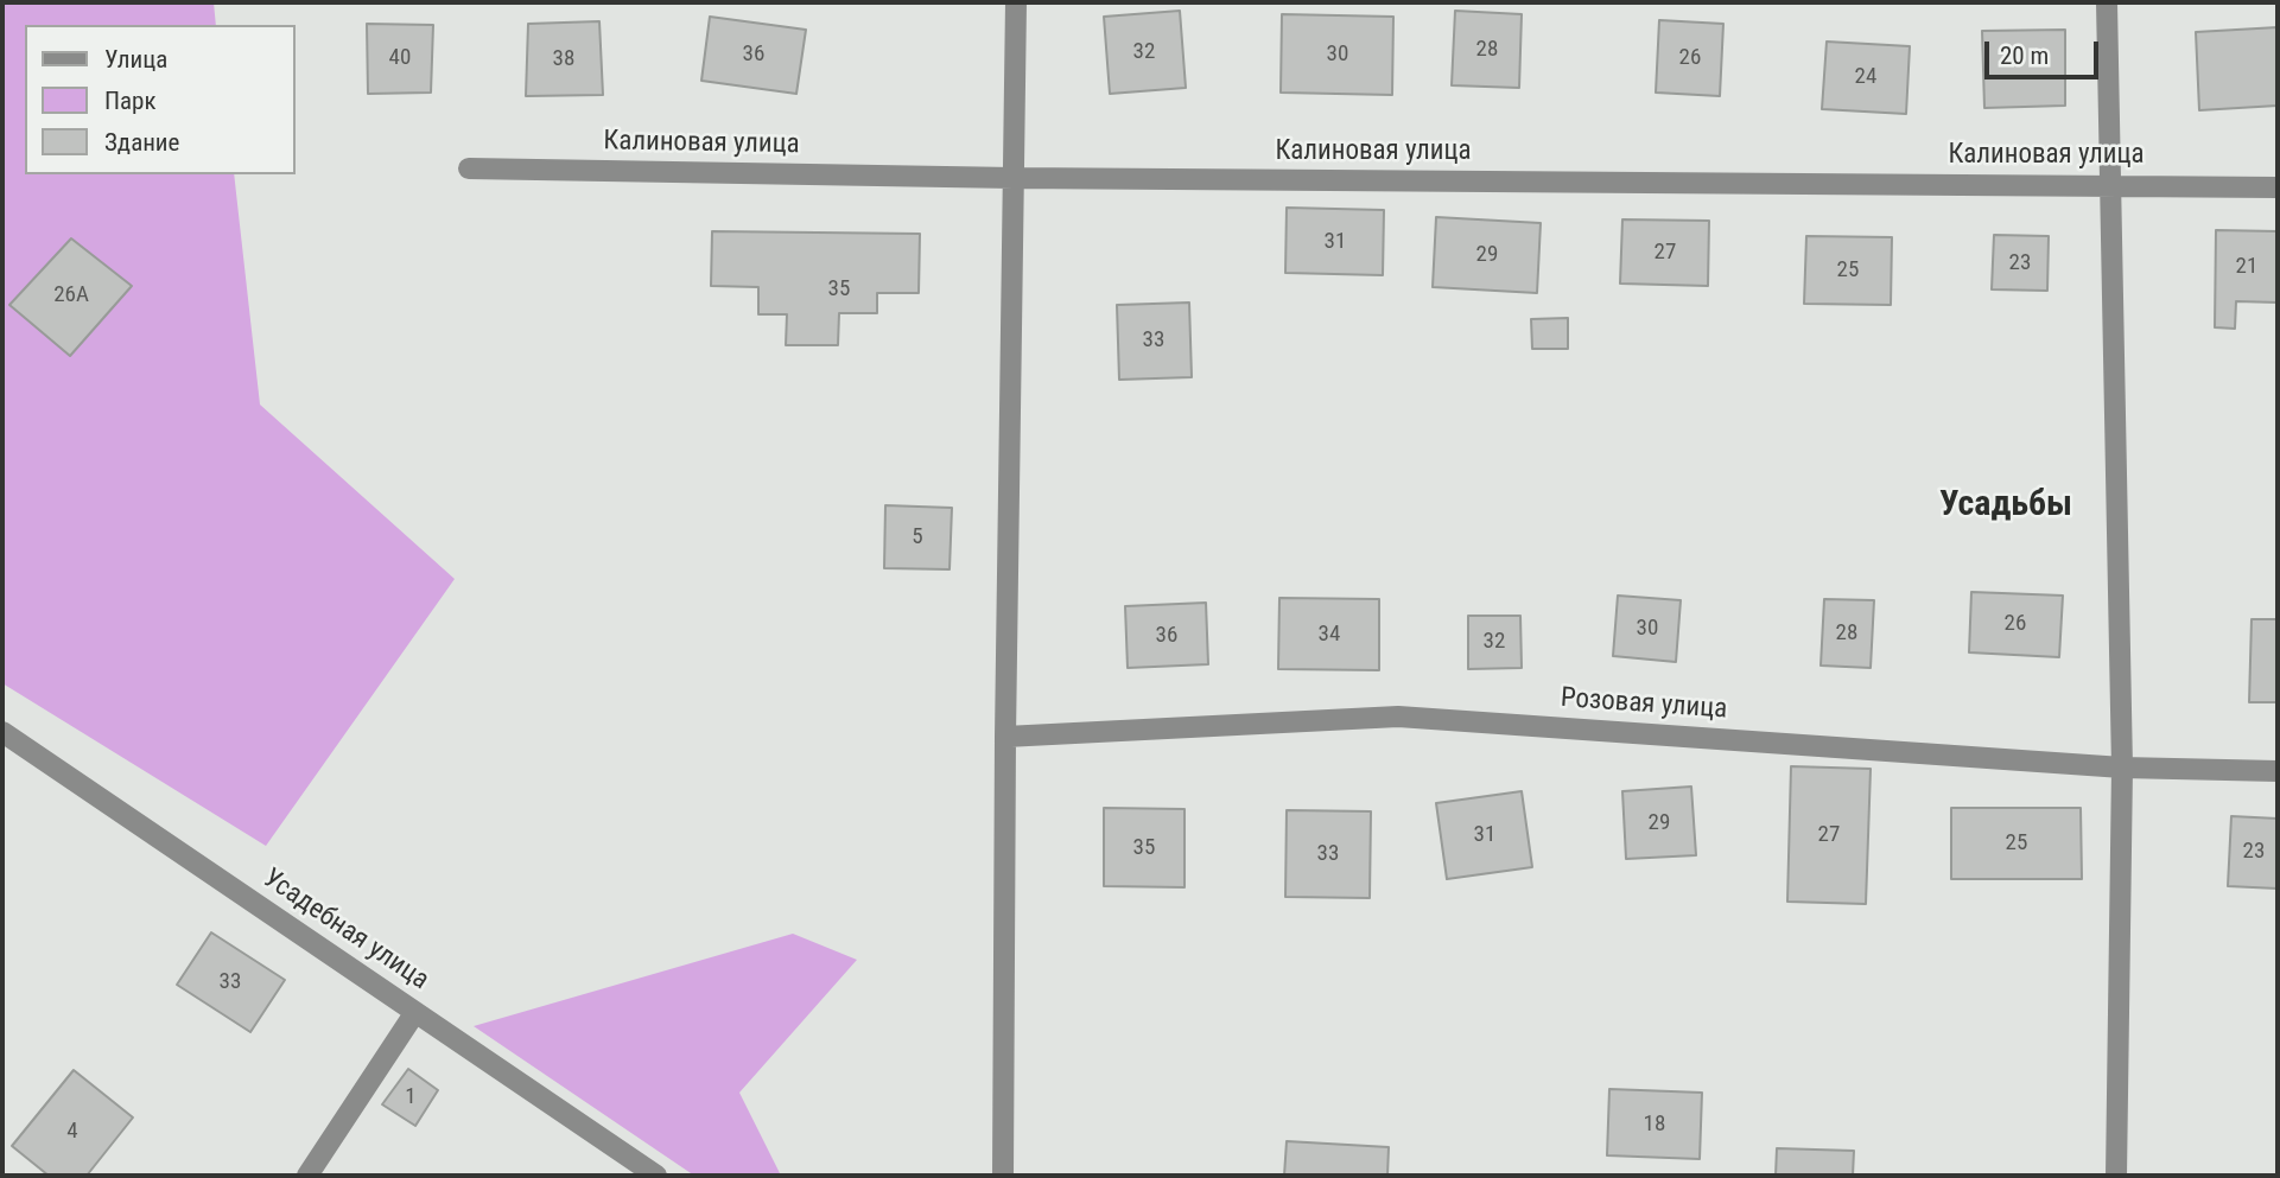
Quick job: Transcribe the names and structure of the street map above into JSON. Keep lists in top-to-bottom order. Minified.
{"streets":{"street":["Калиновая улица","Розовая улица","Усадебная улица"]},"districts":["Усадьбы"],"house_numbers":["28","32","36","30","40","26","38","24","31","27","29","23","21","25","35","26А","33","5","26","30","28","34","36","32","29","31","27","25","35","23","33","33","1","18","4"],"legend":["Улица","Парк","Здание"],"scale_bar":"20 m"}
